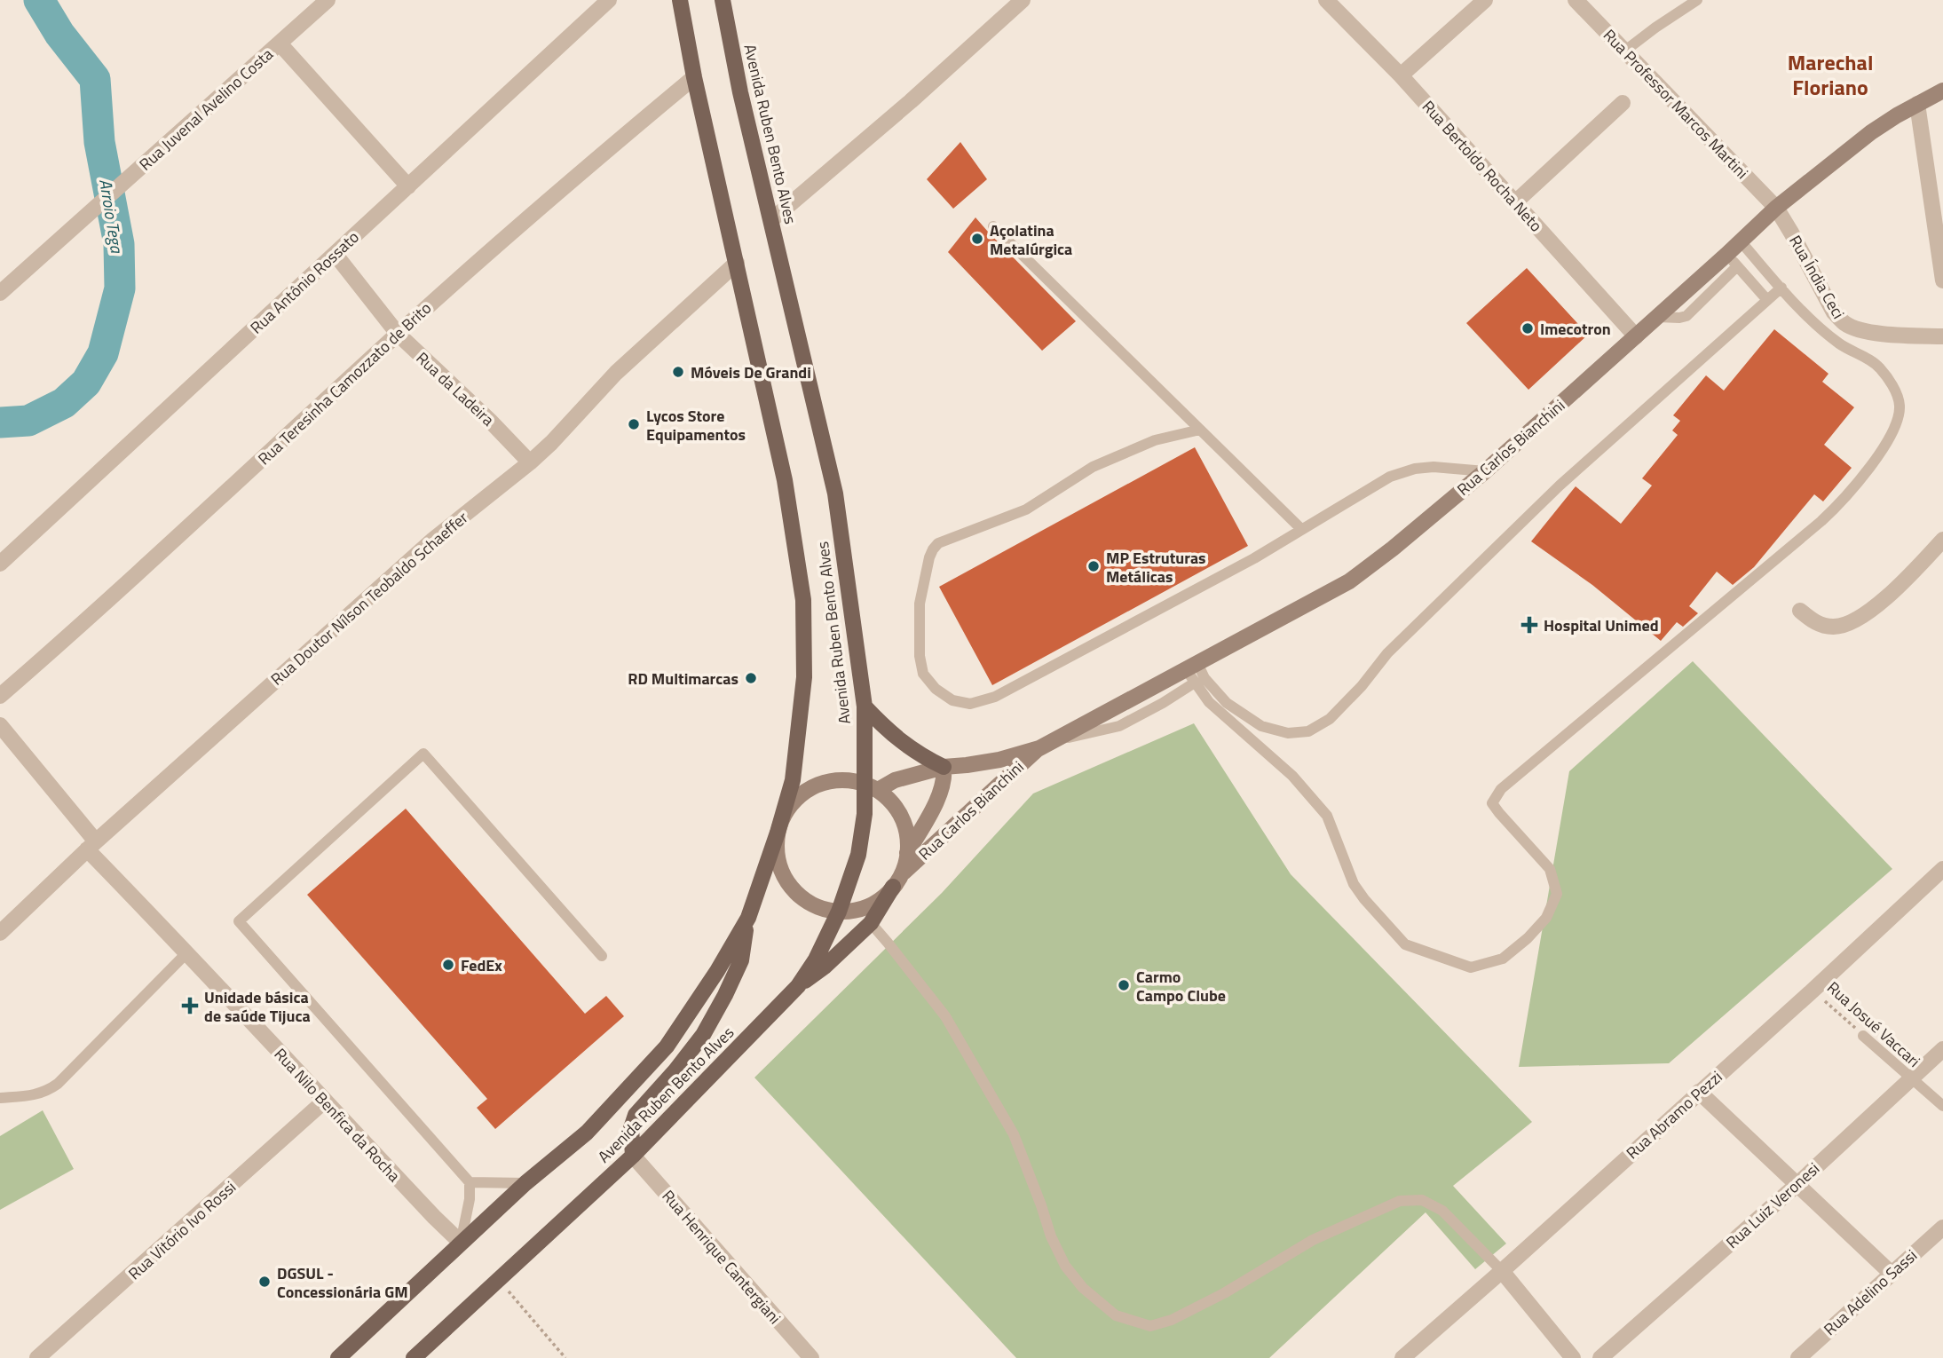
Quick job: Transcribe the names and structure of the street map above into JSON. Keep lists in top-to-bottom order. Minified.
{"streets":{"main road":["Avenida Ruben Bento Alves"],"street":["Rua Professor Marcos Martini","Rua Juvenal Avelino Costa","Rua Bertoldo Rocha Neto","Rua Índia Ceci","Rua Antônio Rossato","Rua Teresinha Camozzato de Brito","Rua da Ladeira","Rua Carlos Bianchini","Rua Doutor Nílson Teobaldo Schaeffer","Rua Nilo Benfica da Rocha","Rua Abramo Pezzi","Rua Luiz Veronesi","Rua Vitório Ivo Rossi","Rua Henrique Cantergiani","Rua Adelino Sassi"],"lane":["Rua Josué Vaccari"]},"crossings":[["Rua Professor Marcos Martini","Rua Índia Ceci"],["Rua Professor Marcos Martini","Rua Carlos Bianchini"],["Avenida Ruben Bento Alves","Rua Teresinha Camozzato de Brito"],["Avenida Ruben Bento Alves","Rua Carlos Bianchini"],["Avenida Ruben Bento Alves","Rua Doutor Nílson Teobaldo Schaeffer"],["Avenida Ruben Bento Alves","Rua Nilo Benfica da Rocha"],["Avenida Ruben Bento Alves","Rua Henrique Cantergiani"],["Rua Bertoldo Rocha Neto","Rua Carlos Bianchini"],["Rua Índia Ceci","Rua Carlos Bianchini"],["Rua Antônio Rossato","Rua da Ladeira"],["Rua Teresinha Camozzato de Brito","Rua da Ladeira"],["Rua da Ladeira","Rua Doutor Nílson Teobaldo Schaeffer"],["Rua Doutor Nílson Teobaldo Schaeffer","Rua Nilo Benfica da Rocha"],["Rua Josué Vaccari","Rua Abramo Pezzi"],["Rua Josué Vaccari","Rua Luiz Veronesi"],["Rua Nilo Benfica da Rocha","Rua Vitório Ivo Rossi"]],"districts":["Marechal Floriano"],"water":["Arroio Tega"],"places":{"other":["Açolatina Metalúrgica","Imecotron","Móveis De Grandi","Lycos Store Equipamentos","MP Estruturas Metálicas","RD Multimarcas","FedEx","Carmo Campo Clube","DGSUL - Concessionária GM"],"health":["Hospital Unimed","Unidade básica de saúde Tijuca"]}}
